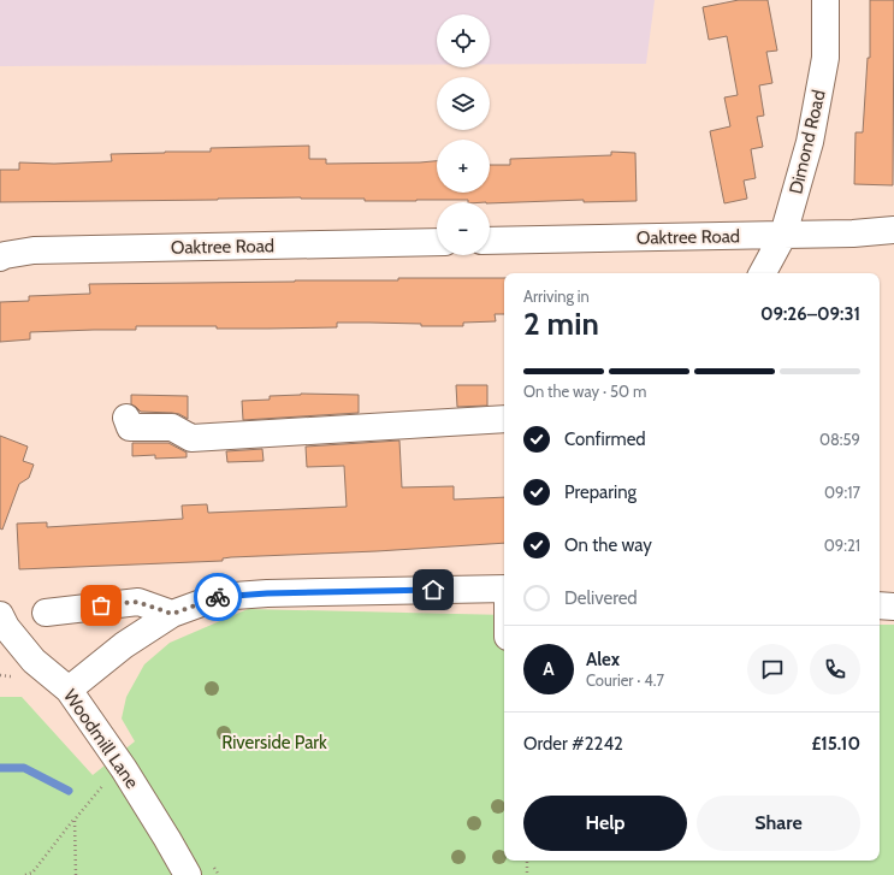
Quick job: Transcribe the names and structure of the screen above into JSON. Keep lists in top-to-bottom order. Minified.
{"streets":{"street":["Dimond Road","Oaktree Road","Woodmill Lane"]},"crossings":[["Dimond Road","Oaktree Road"]],"parks":["Riverside Park"],"page":{"map_buttons":["+","−"],"heading":["2 min","Arriving in","09:26–09:31"],"panel":["Alex","Courier · 4.7","Order #2242","£15.10"],"bar":"On the way · 50 m","list":[["Confirmed","08:59"],["Preparing","09:17"],["On the way","09:21"],"Delivered"],"round":"A","buttons":["Help","Share"]}}
